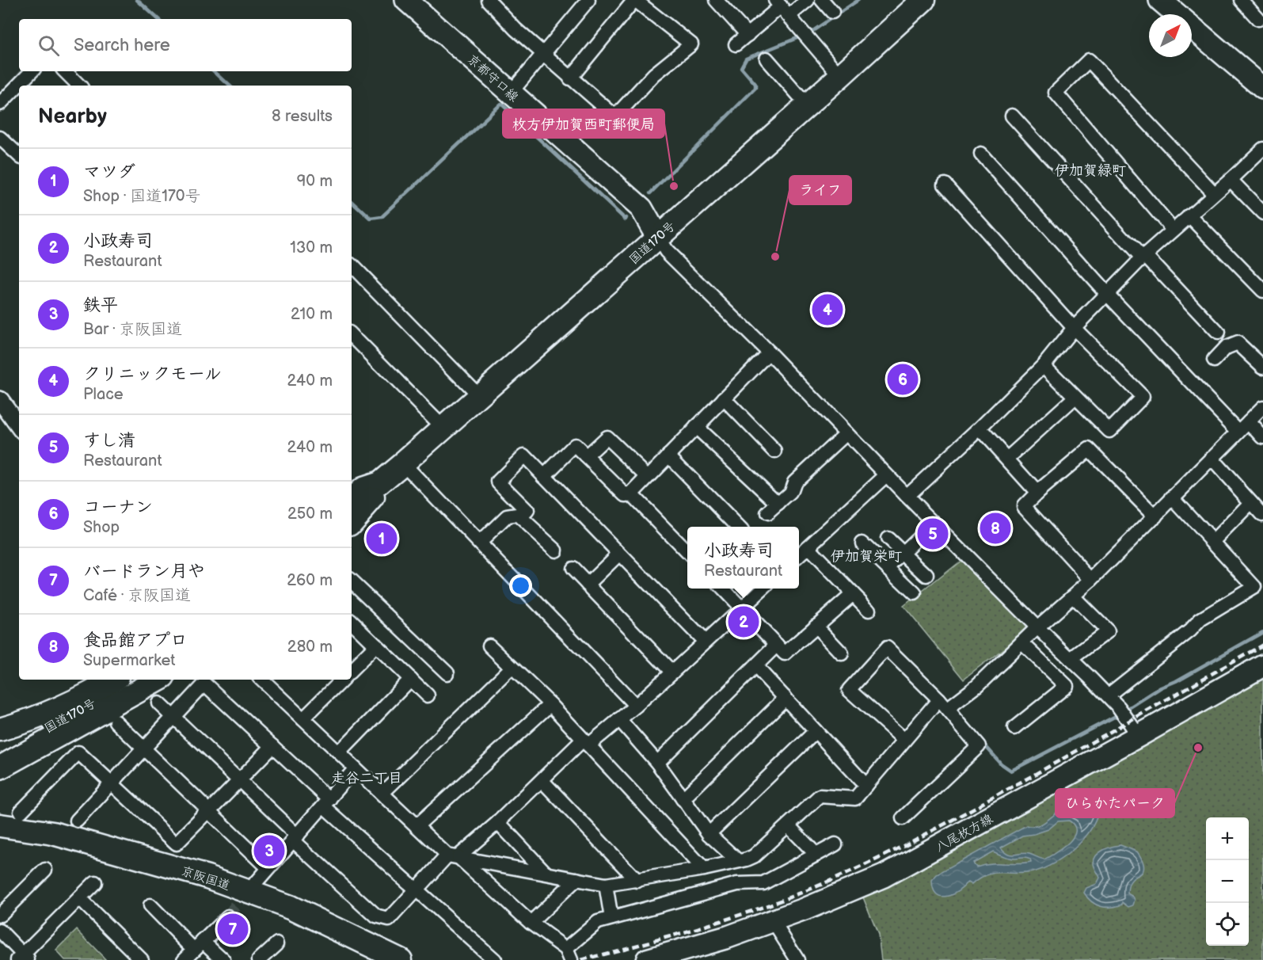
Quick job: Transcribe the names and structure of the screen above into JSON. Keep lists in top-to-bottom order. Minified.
{"streets":{"highway":["国道170号","京阪国道"],"main road":["京都守口線","八尾枚方線"]},"crossings":[["京都守口線","国道170号"]],"districts":["伊加賀緑町","伊加賀栄町","走谷二丁目"],"places":["枚方伊加賀西町郵便局","ライフ","ひらかたパーク"],"north":"top right","page":{"search":"Search here","heading":["Nearby","8 results"],"list":[{"mark":"1","name":"マツダ","note":"Shop · 国道170号","value":"90 m"},{"mark":"2","name":"小政寿司","note":"Restaurant","value":"130 m"},{"mark":"3","name":"鉄平","note":"Bar · 京阪国道","value":"210 m"},{"mark":"4","name":"クリニックモール","note":"Place","value":"240 m"},{"mark":"5","name":"すし清","note":"Restaurant","value":"240 m"},{"mark":"6","name":"コーナン","note":"Shop","value":"250 m"},{"mark":"7","name":"バードラン月や","note":"Café · 京阪国道","value":"260 m"},{"mark":"8","name":"食品館アプロ","note":"Supermarket","value":"280 m"}],"pins":["4","6","8","5","1","2","3","7"],"popup":["小政寿司","Restaurant"],"map_buttons":["+","−"]}}
